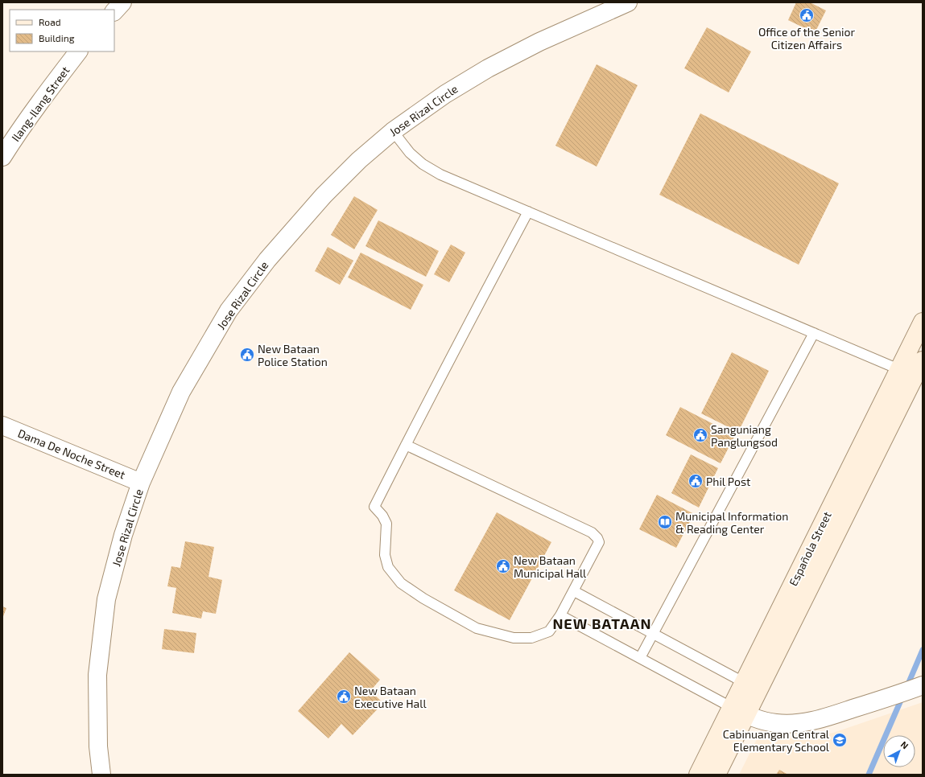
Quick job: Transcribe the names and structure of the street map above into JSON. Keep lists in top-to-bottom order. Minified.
{"streets":{"street":["Ilang-Ilang Street","Jose Rizal Circle","Dama De Noche Street","Española Street"]},"crossings":[["Jose Rizal Circle","Dama De Noche Street"]],"districts":["NEW BATAAN"],"places":{"public building":["Office of the Senior Citizen Affairs","New Bataan Police Station","Sanguniang Panglungsod","Phil Post","New Bataan Municipal Hall","New Bataan Executive Hall"],"library":["Municipal Information & Reading Center"],"school or university":["Cabinuangan Central Elementary School"]},"legend":["Road","Building"],"north":"top right"}
